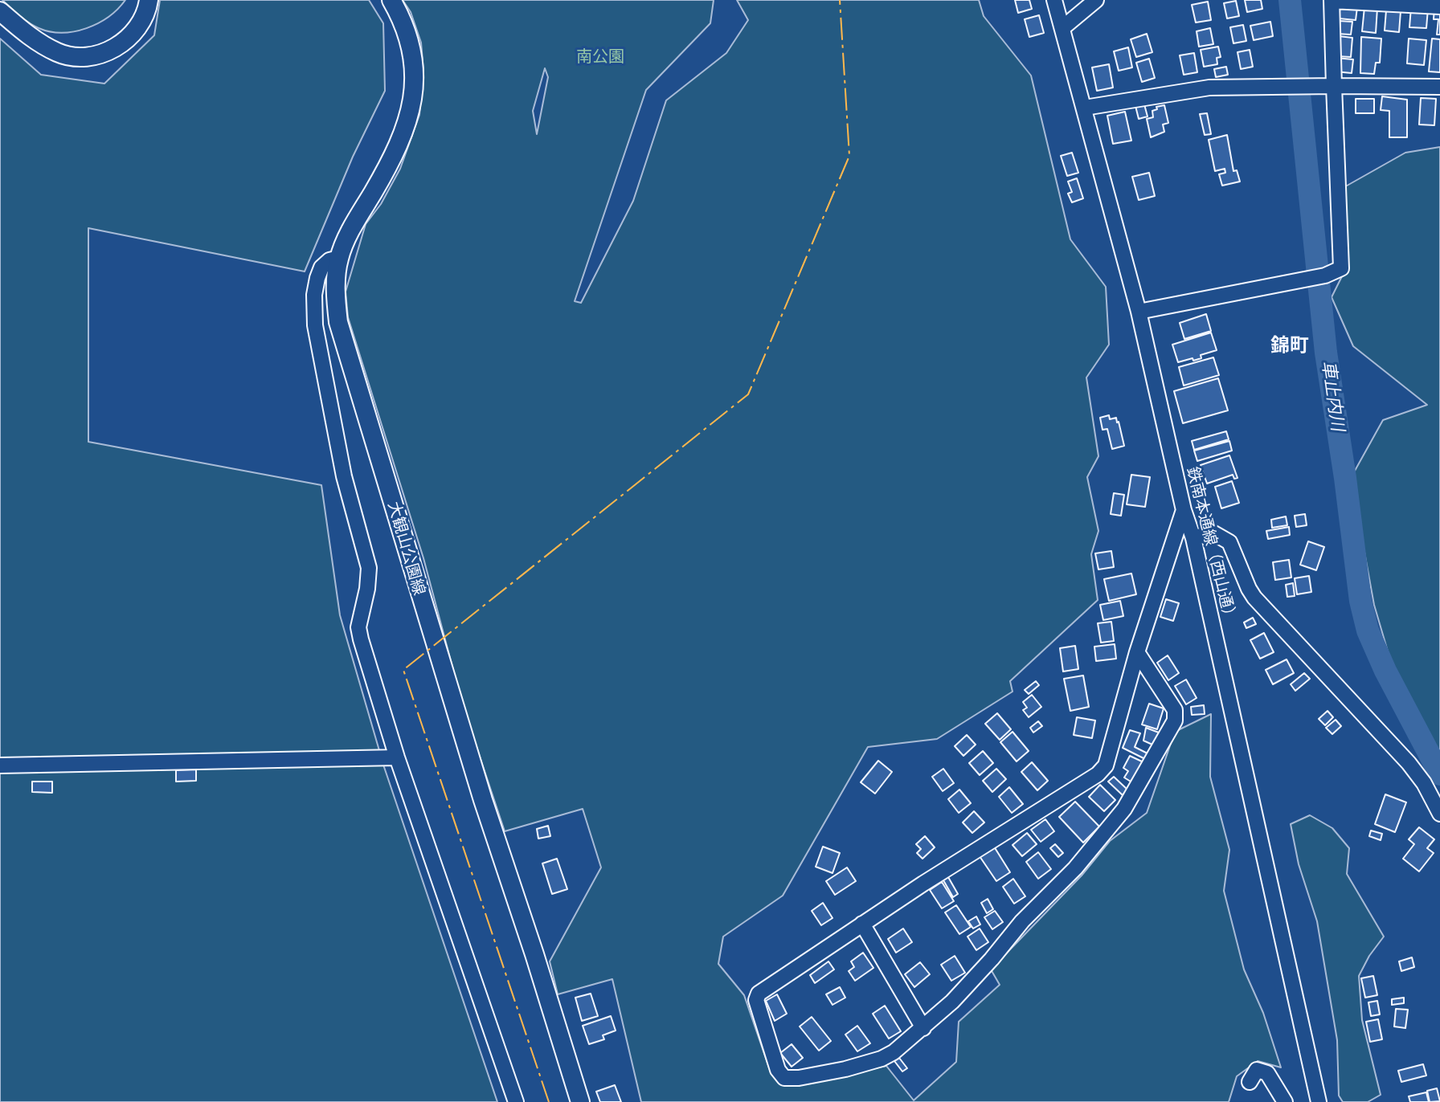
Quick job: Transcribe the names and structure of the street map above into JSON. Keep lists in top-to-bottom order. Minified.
{"streets":{"main road":["大観山公園線"],"street":["鉄南本通線（西山通）"]},"districts":["錦町"],"water":["車止内川"],"parks":["南公園"]}
